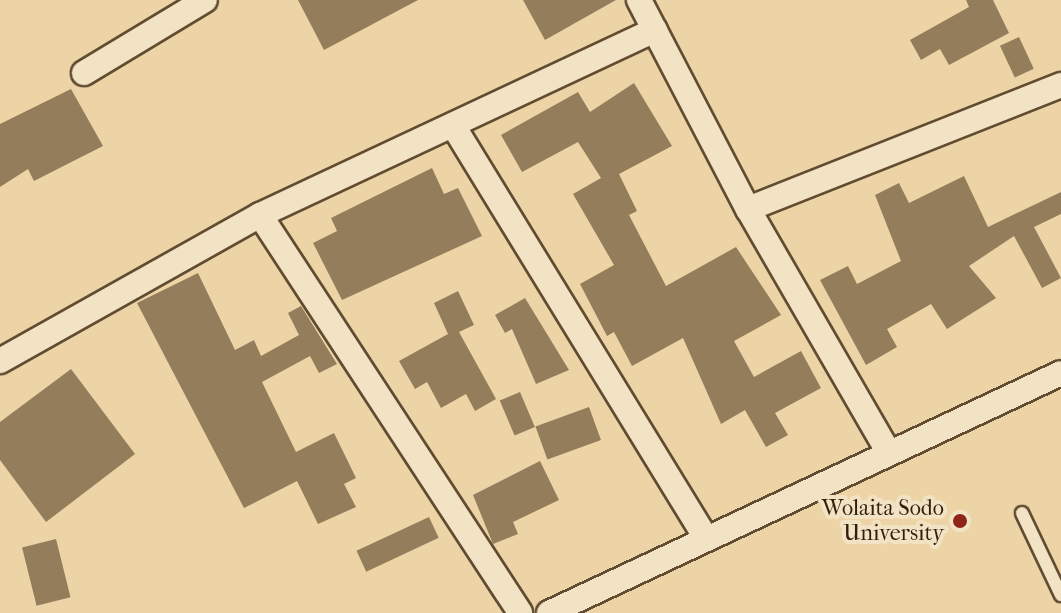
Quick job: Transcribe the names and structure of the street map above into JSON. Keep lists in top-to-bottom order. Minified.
{"places":["Wolaita Sodo University"]}
